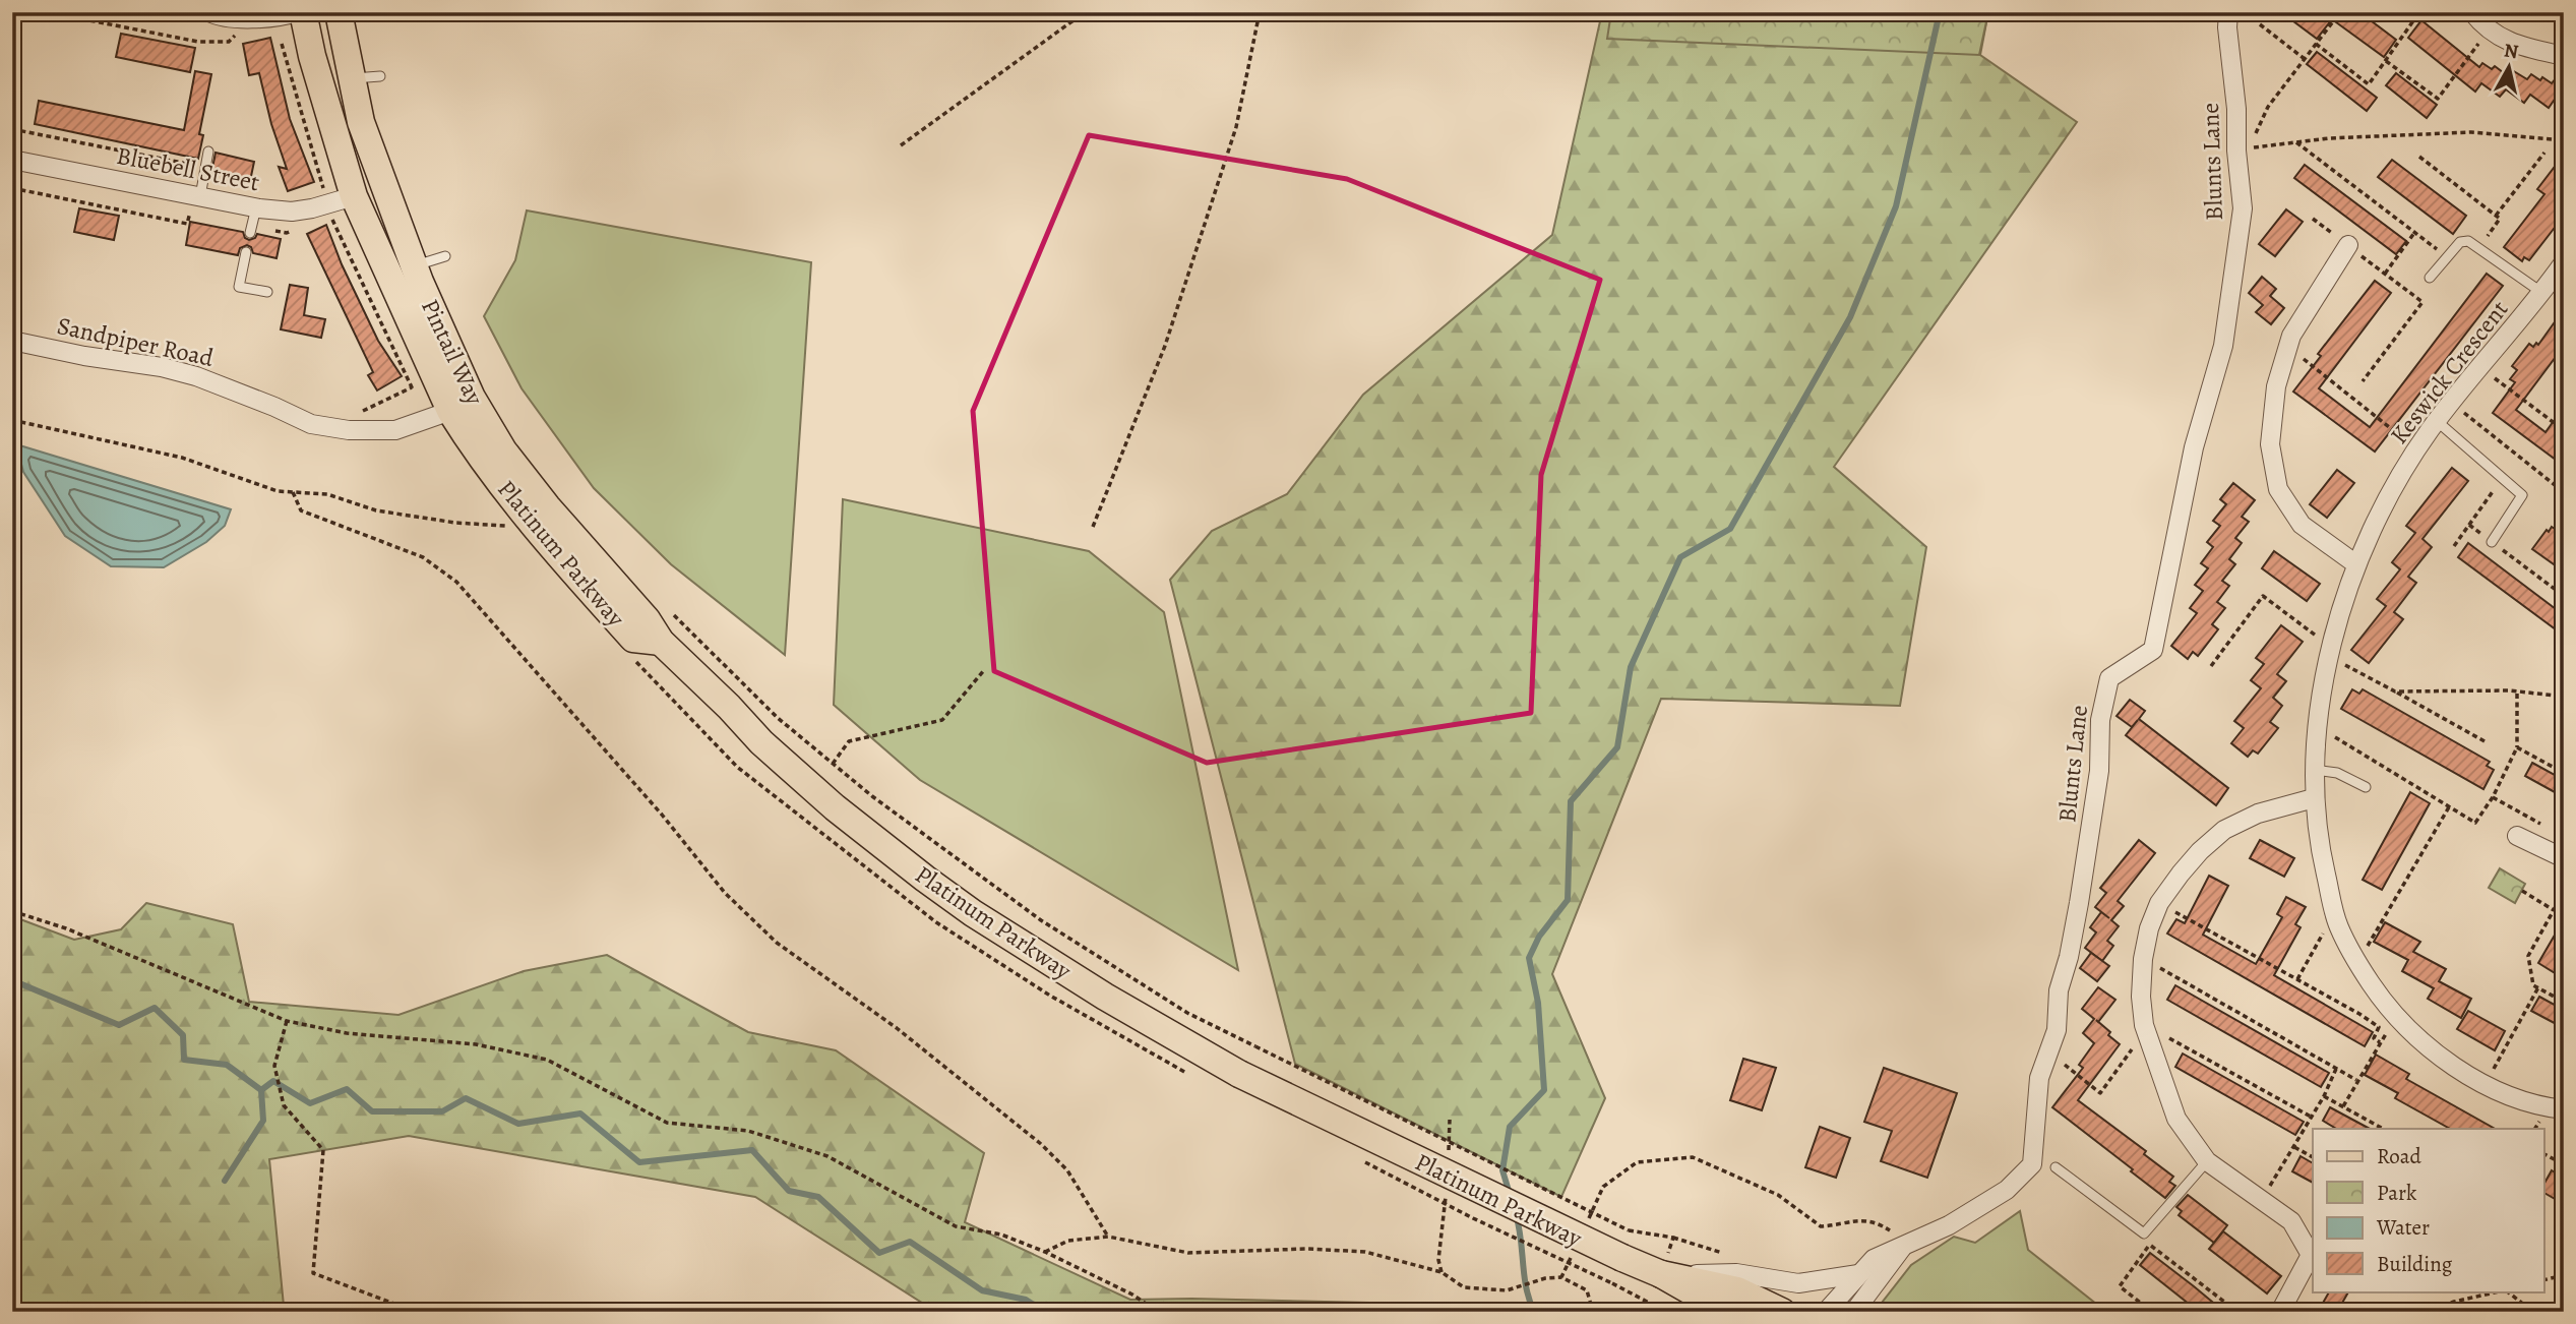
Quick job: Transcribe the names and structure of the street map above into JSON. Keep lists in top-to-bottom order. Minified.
{"streets":{"main road":["Pintail Way","Platinum Parkway"],"street":["Blunts Lane","Bluebell Street","Sandpiper Road","Keswick Crescent"]},"crossings":[["Bluebell Street","Pintail Way"],["Sandpiper Road","Pintail Way"],["Sandpiper Road","Platinum Parkway"],["Pintail Way","Platinum Parkway"]],"legend":["Road","Park","Water","Building"],"north":"top"}
